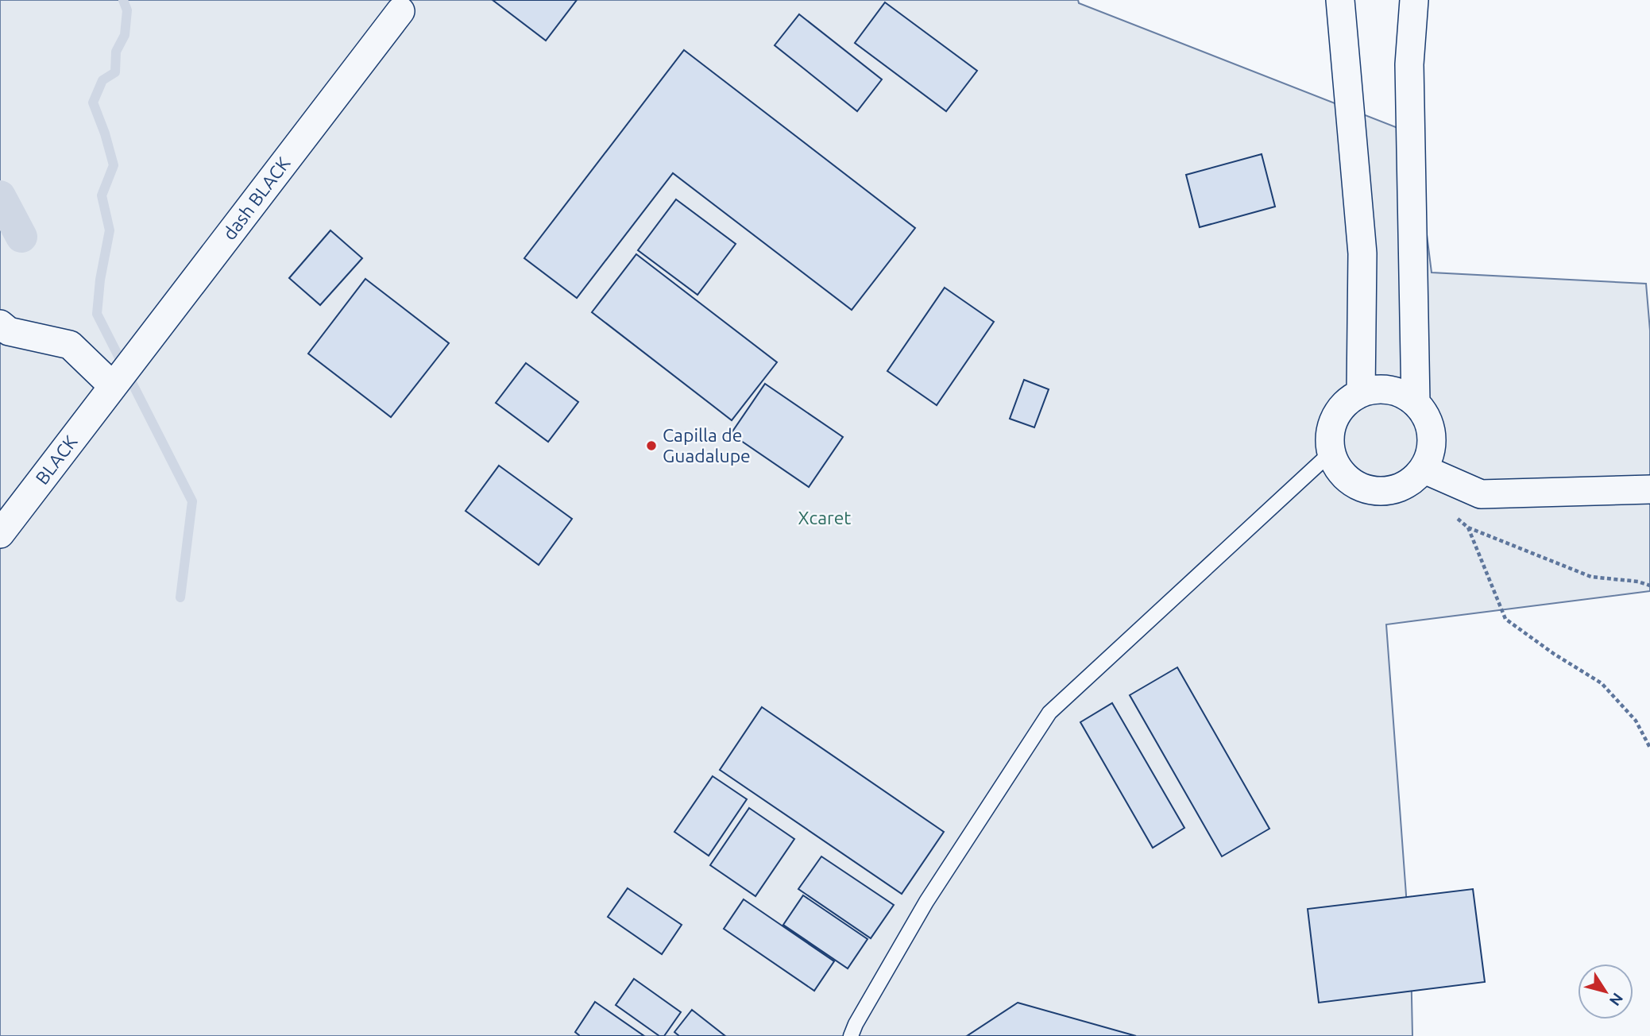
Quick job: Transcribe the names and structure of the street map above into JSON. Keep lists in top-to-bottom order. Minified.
{"streets":{"street":["dash BLACK","BLACK"]},"crossings":[["dash BLACK","BLACK"]],"parks":["Xcaret"],"places":["Capilla de Guadalupe"],"north":"bottom right"}
